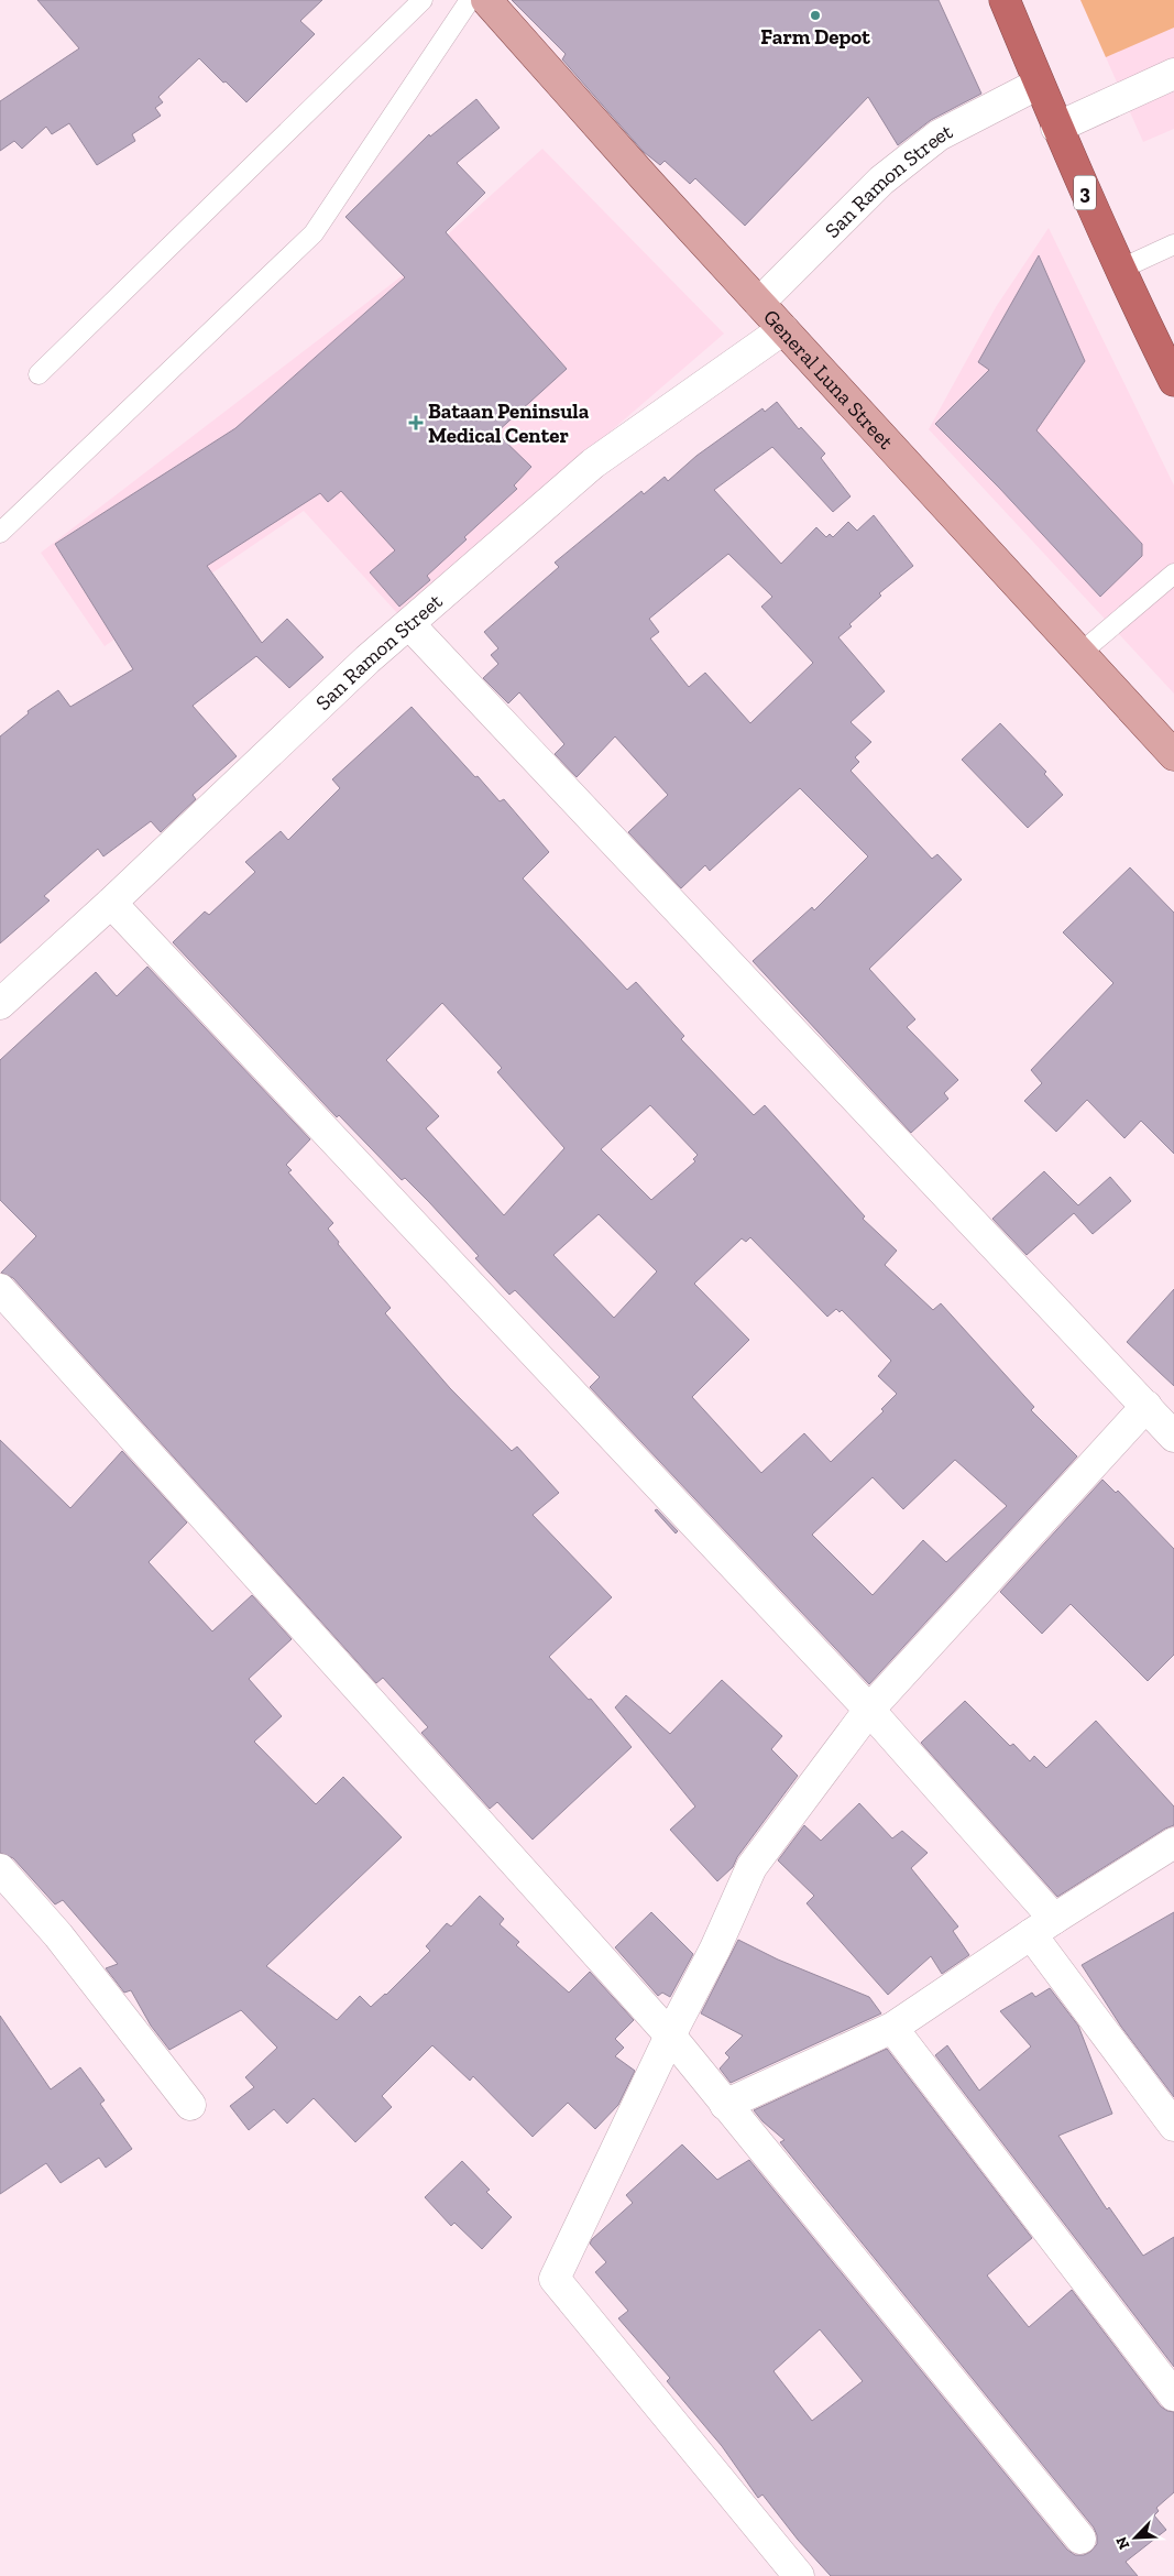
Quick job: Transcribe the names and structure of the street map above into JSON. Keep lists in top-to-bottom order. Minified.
{"streets":{"highway":["3"],"main road":["General Luna Street"],"street":["San Ramon Street"]},"crossings":[["San Ramon Street","3"],["San Ramon Street","General Luna Street"]],"places":{"other":["Farm Depot"],"health":["Bataan Peninsula Medical Center"]},"north":"bottom left"}
